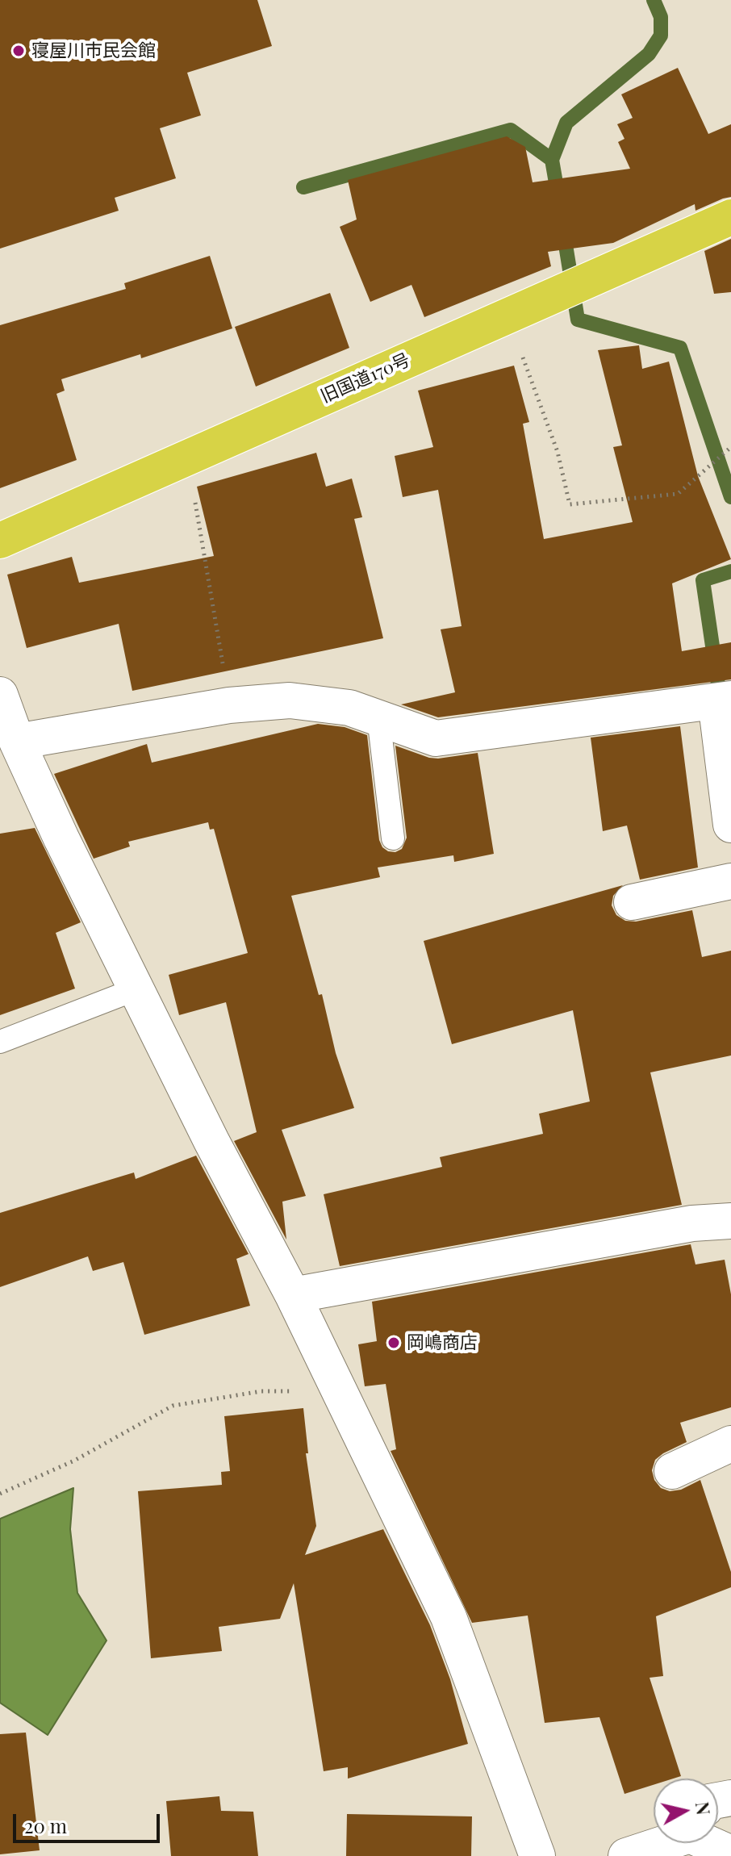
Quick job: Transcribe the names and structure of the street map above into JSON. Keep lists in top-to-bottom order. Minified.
{"streets":{"highway":["旧国道170号"]},"places":["寝屋川市民会館","岡嶋商店"],"scale_bar":"20 m","north":"right"}
